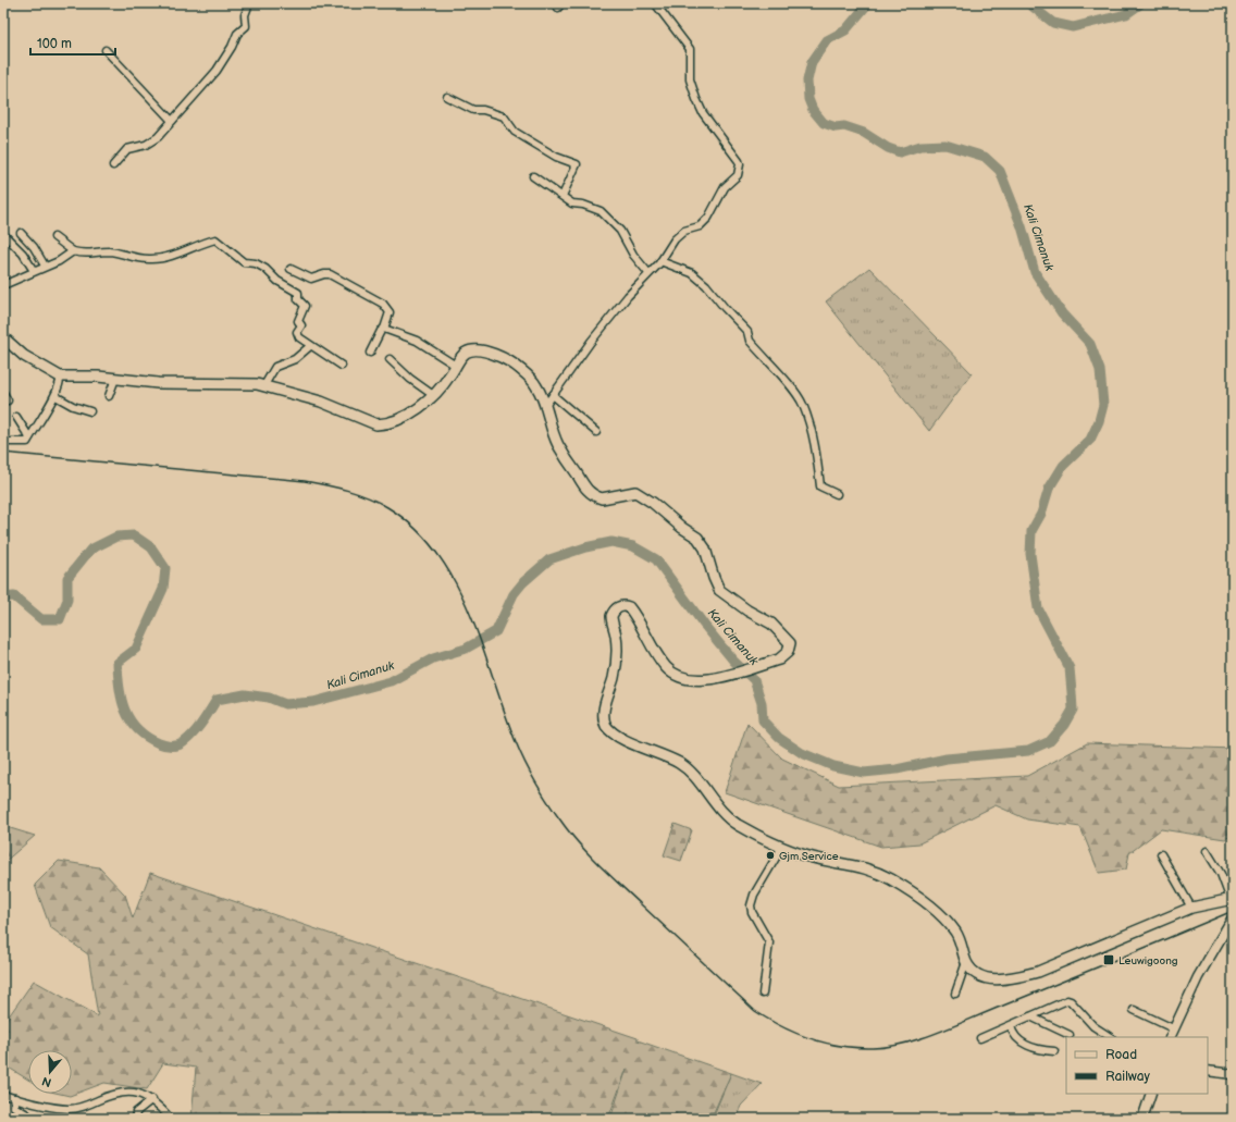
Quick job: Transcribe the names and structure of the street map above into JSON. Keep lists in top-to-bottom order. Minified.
{"water":["Kali Cimanuk"],"places":{"other":["Gjm Service"],"transit":["Leuwigoong"]},"legend":["Road","Railway"],"scale_bar":"100 m","north":"bottom"}
